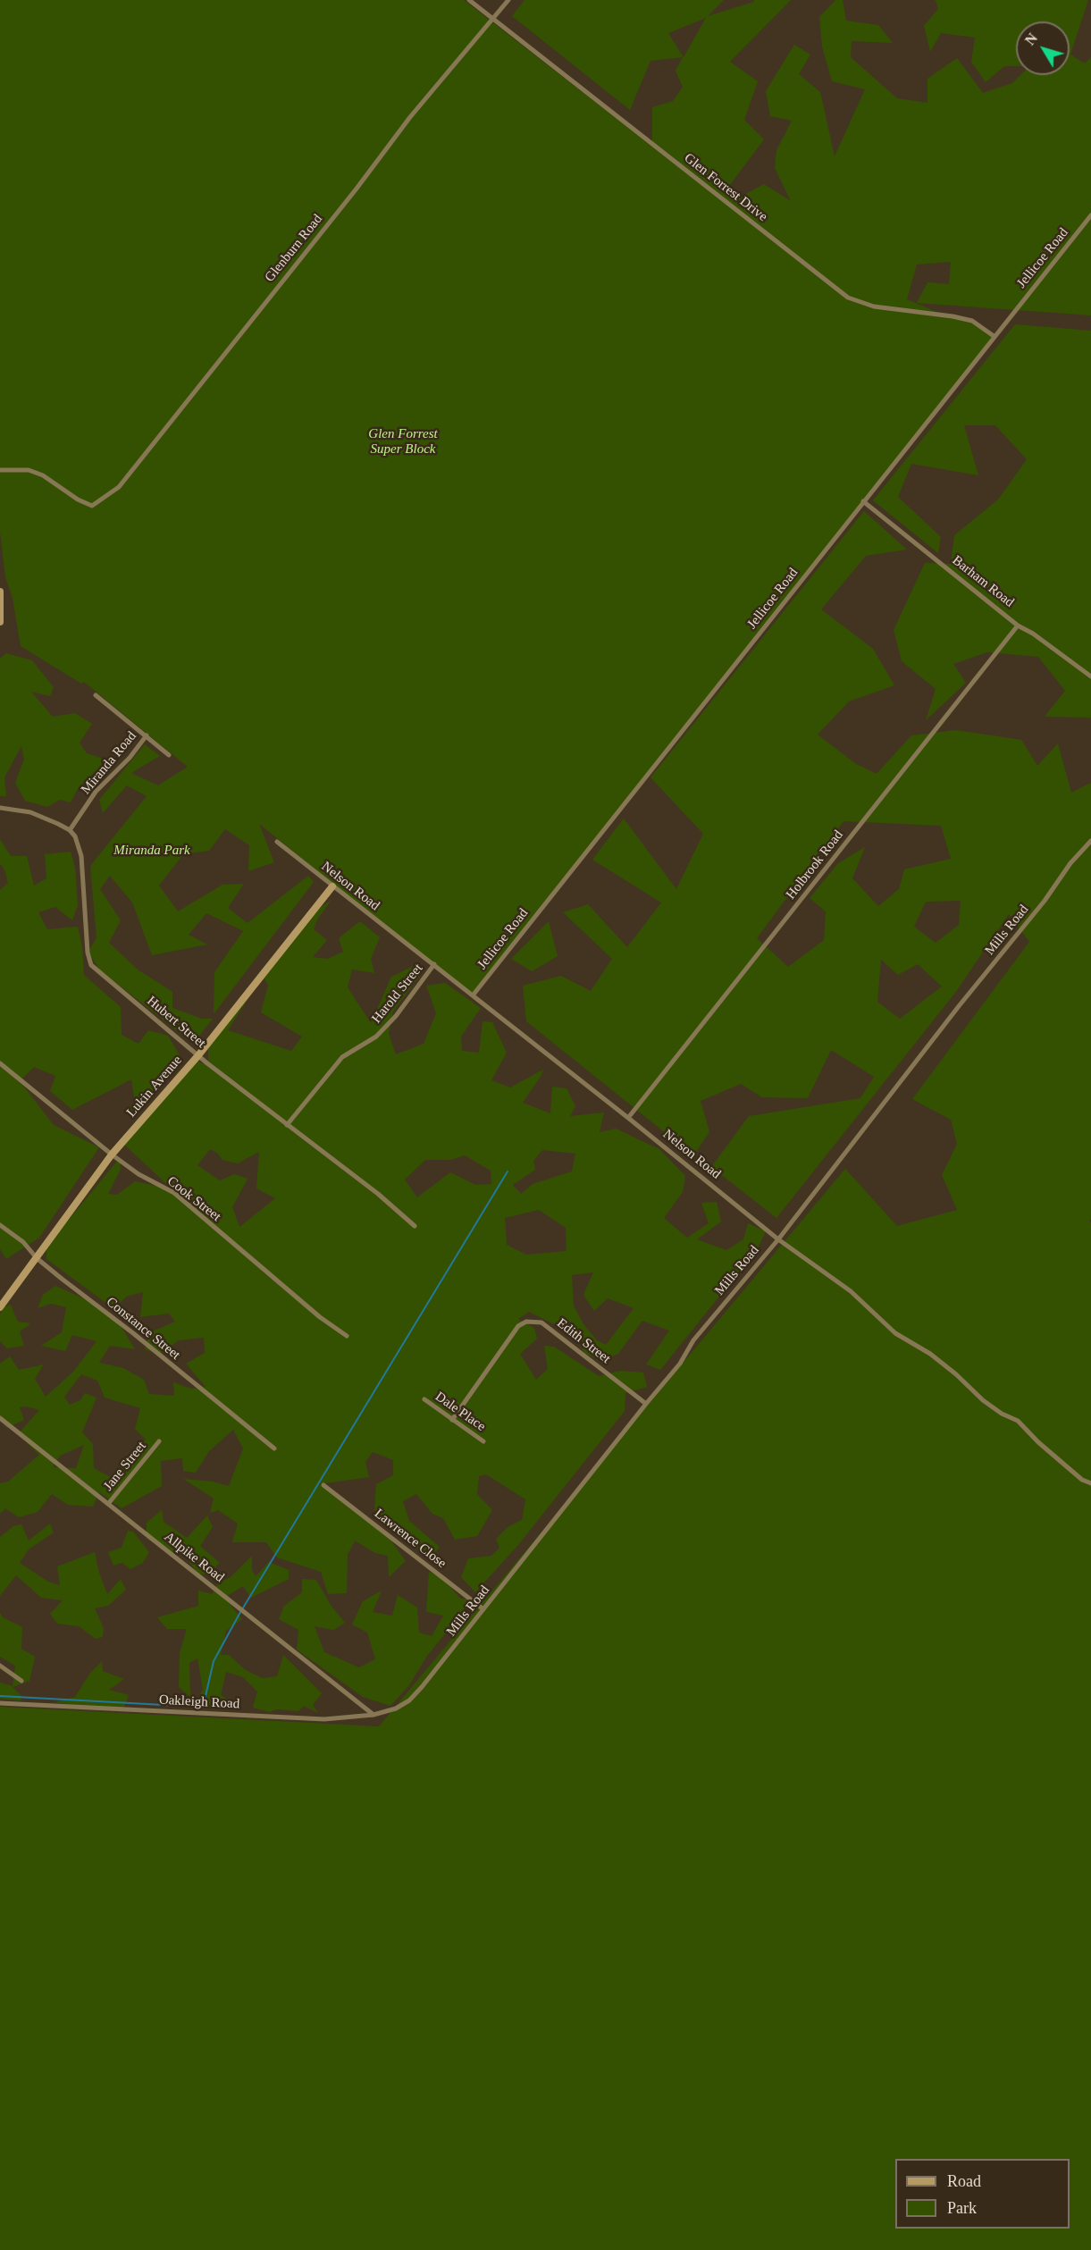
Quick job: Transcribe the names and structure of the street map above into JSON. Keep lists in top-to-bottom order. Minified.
{"streets":{"street":["Glen Forrest Drive","Glenburn Road","Jellicoe Road","Barham Road","Miranda Road","Holbrook Road","Nelson Road","Mills Road","Harold Street","Hubert Street","Lukin Avenue","Cook Street","Constance Street","Edith Street","Dale Place","Jane Street","Lawrence Close","Allpike Road","Oakleigh Road"]},"crossings":[["Glen Forrest Drive","Glenburn Road"],["Glen Forrest Drive","Jellicoe Road"],["Jellicoe Road","Barham Road"],["Jellicoe Road","Nelson Road"],["Barham Road","Holbrook Road"],["Miranda Road","Hubert Street"],["Holbrook Road","Nelson Road"],["Nelson Road","Mills Road"],["Nelson Road","Harold Street"],["Nelson Road","Lukin Avenue"],["Mills Road","Edith Street"],["Mills Road","Lawrence Close"],["Mills Road","Oakleigh Road"],["Harold Street","Hubert Street"],["Hubert Street","Lukin Avenue"],["Lukin Avenue","Cook Street"],["Lukin Avenue","Constance Street"],["Edith Street","Dale Place"],["Jane Street","Allpike Road"],["Allpike Road","Oakleigh Road"]],"parks":["Glen Forrest Super Block","Miranda Park"],"legend":["Road","Park"],"north":"top left"}
